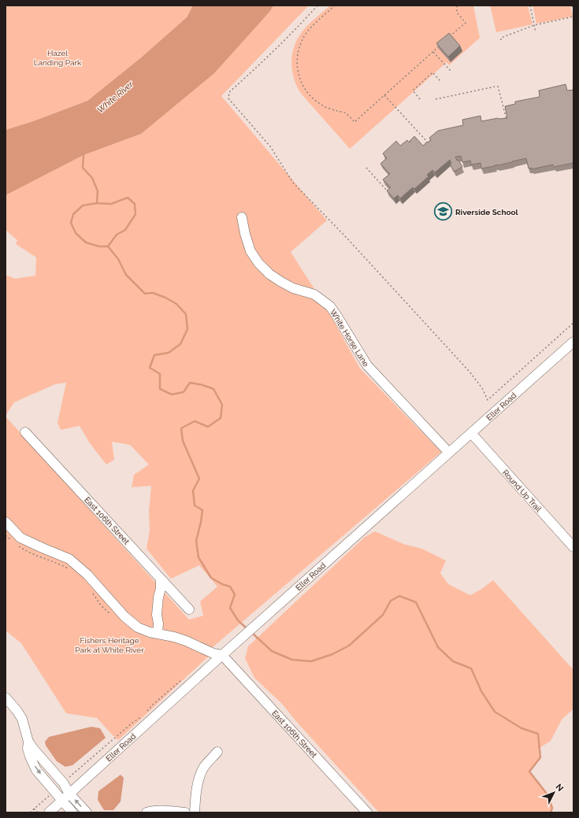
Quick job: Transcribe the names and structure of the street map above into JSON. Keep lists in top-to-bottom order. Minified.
{"streets":{"street":["White Horse Lane","Eller Road","Round Up Trail","East 106th Street"]},"crossings":[["White Horse Lane","Eller Road"],["Eller Road","Round Up Trail"],["Eller Road","East 106th Street"]],"water":["White River"],"parks":["Hazel Landing Park","Fishers Heritage Park at White River"],"places":{"school or university":["Riverside School"]},"north":"top right"}
